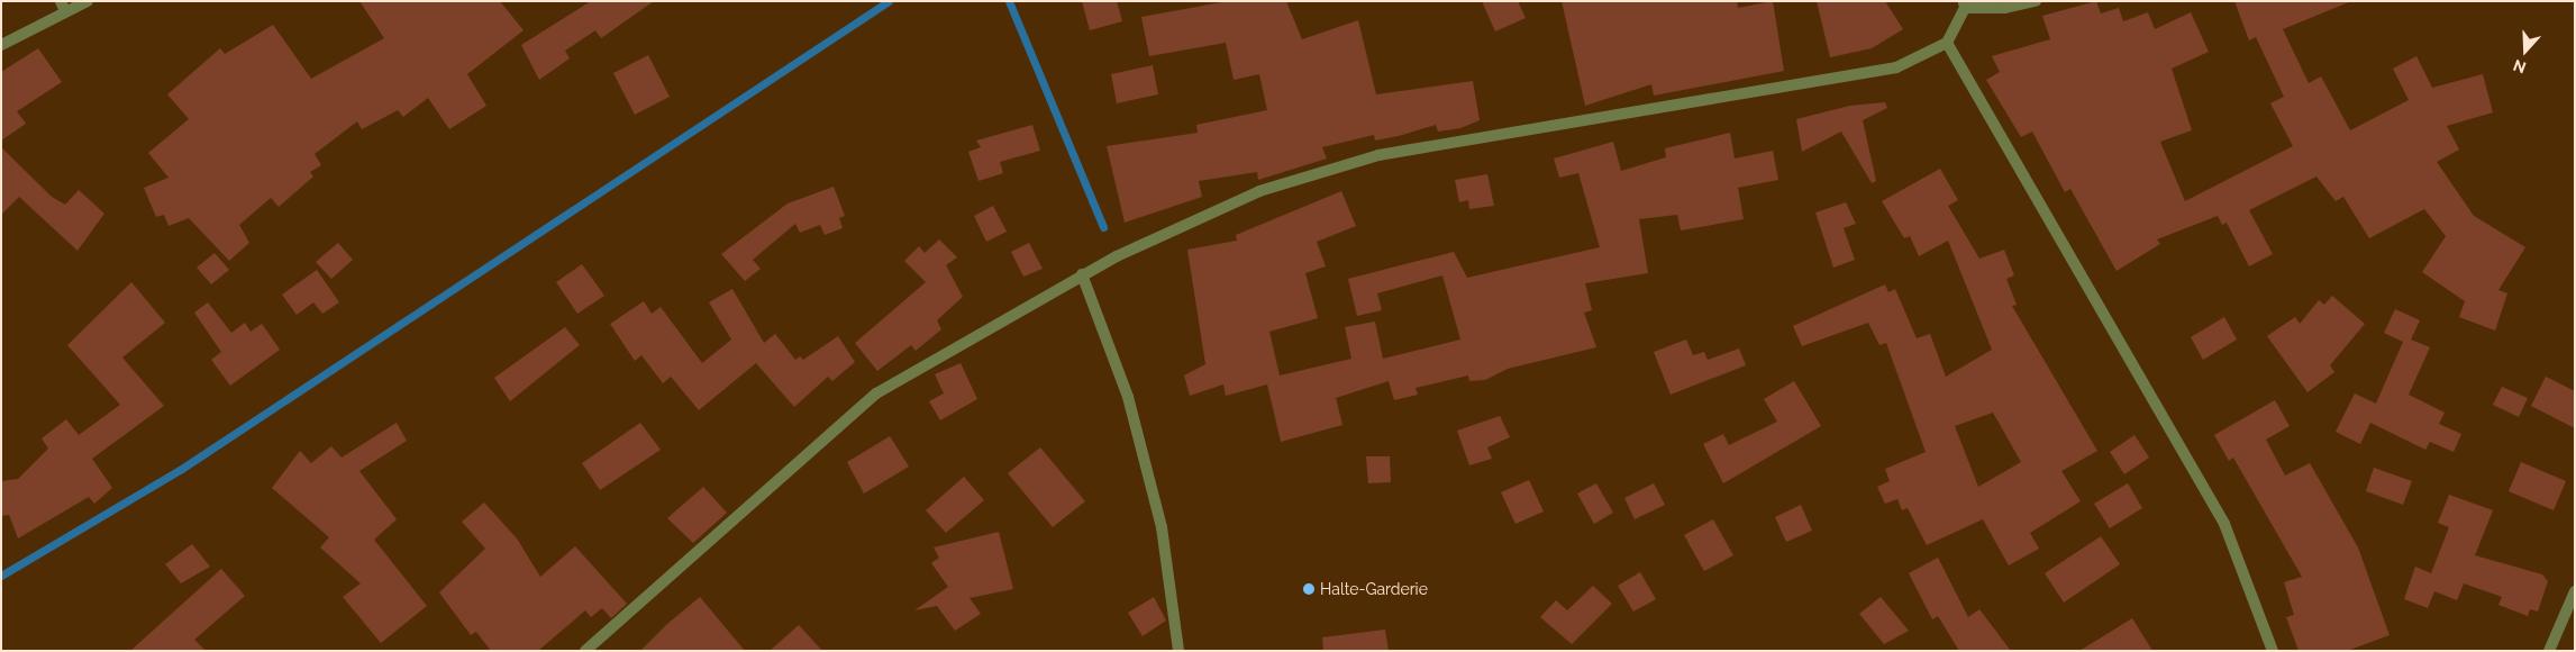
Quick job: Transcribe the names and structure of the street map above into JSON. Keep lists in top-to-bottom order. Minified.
{"places":["Halte-Garderie"],"north":"bottom"}
